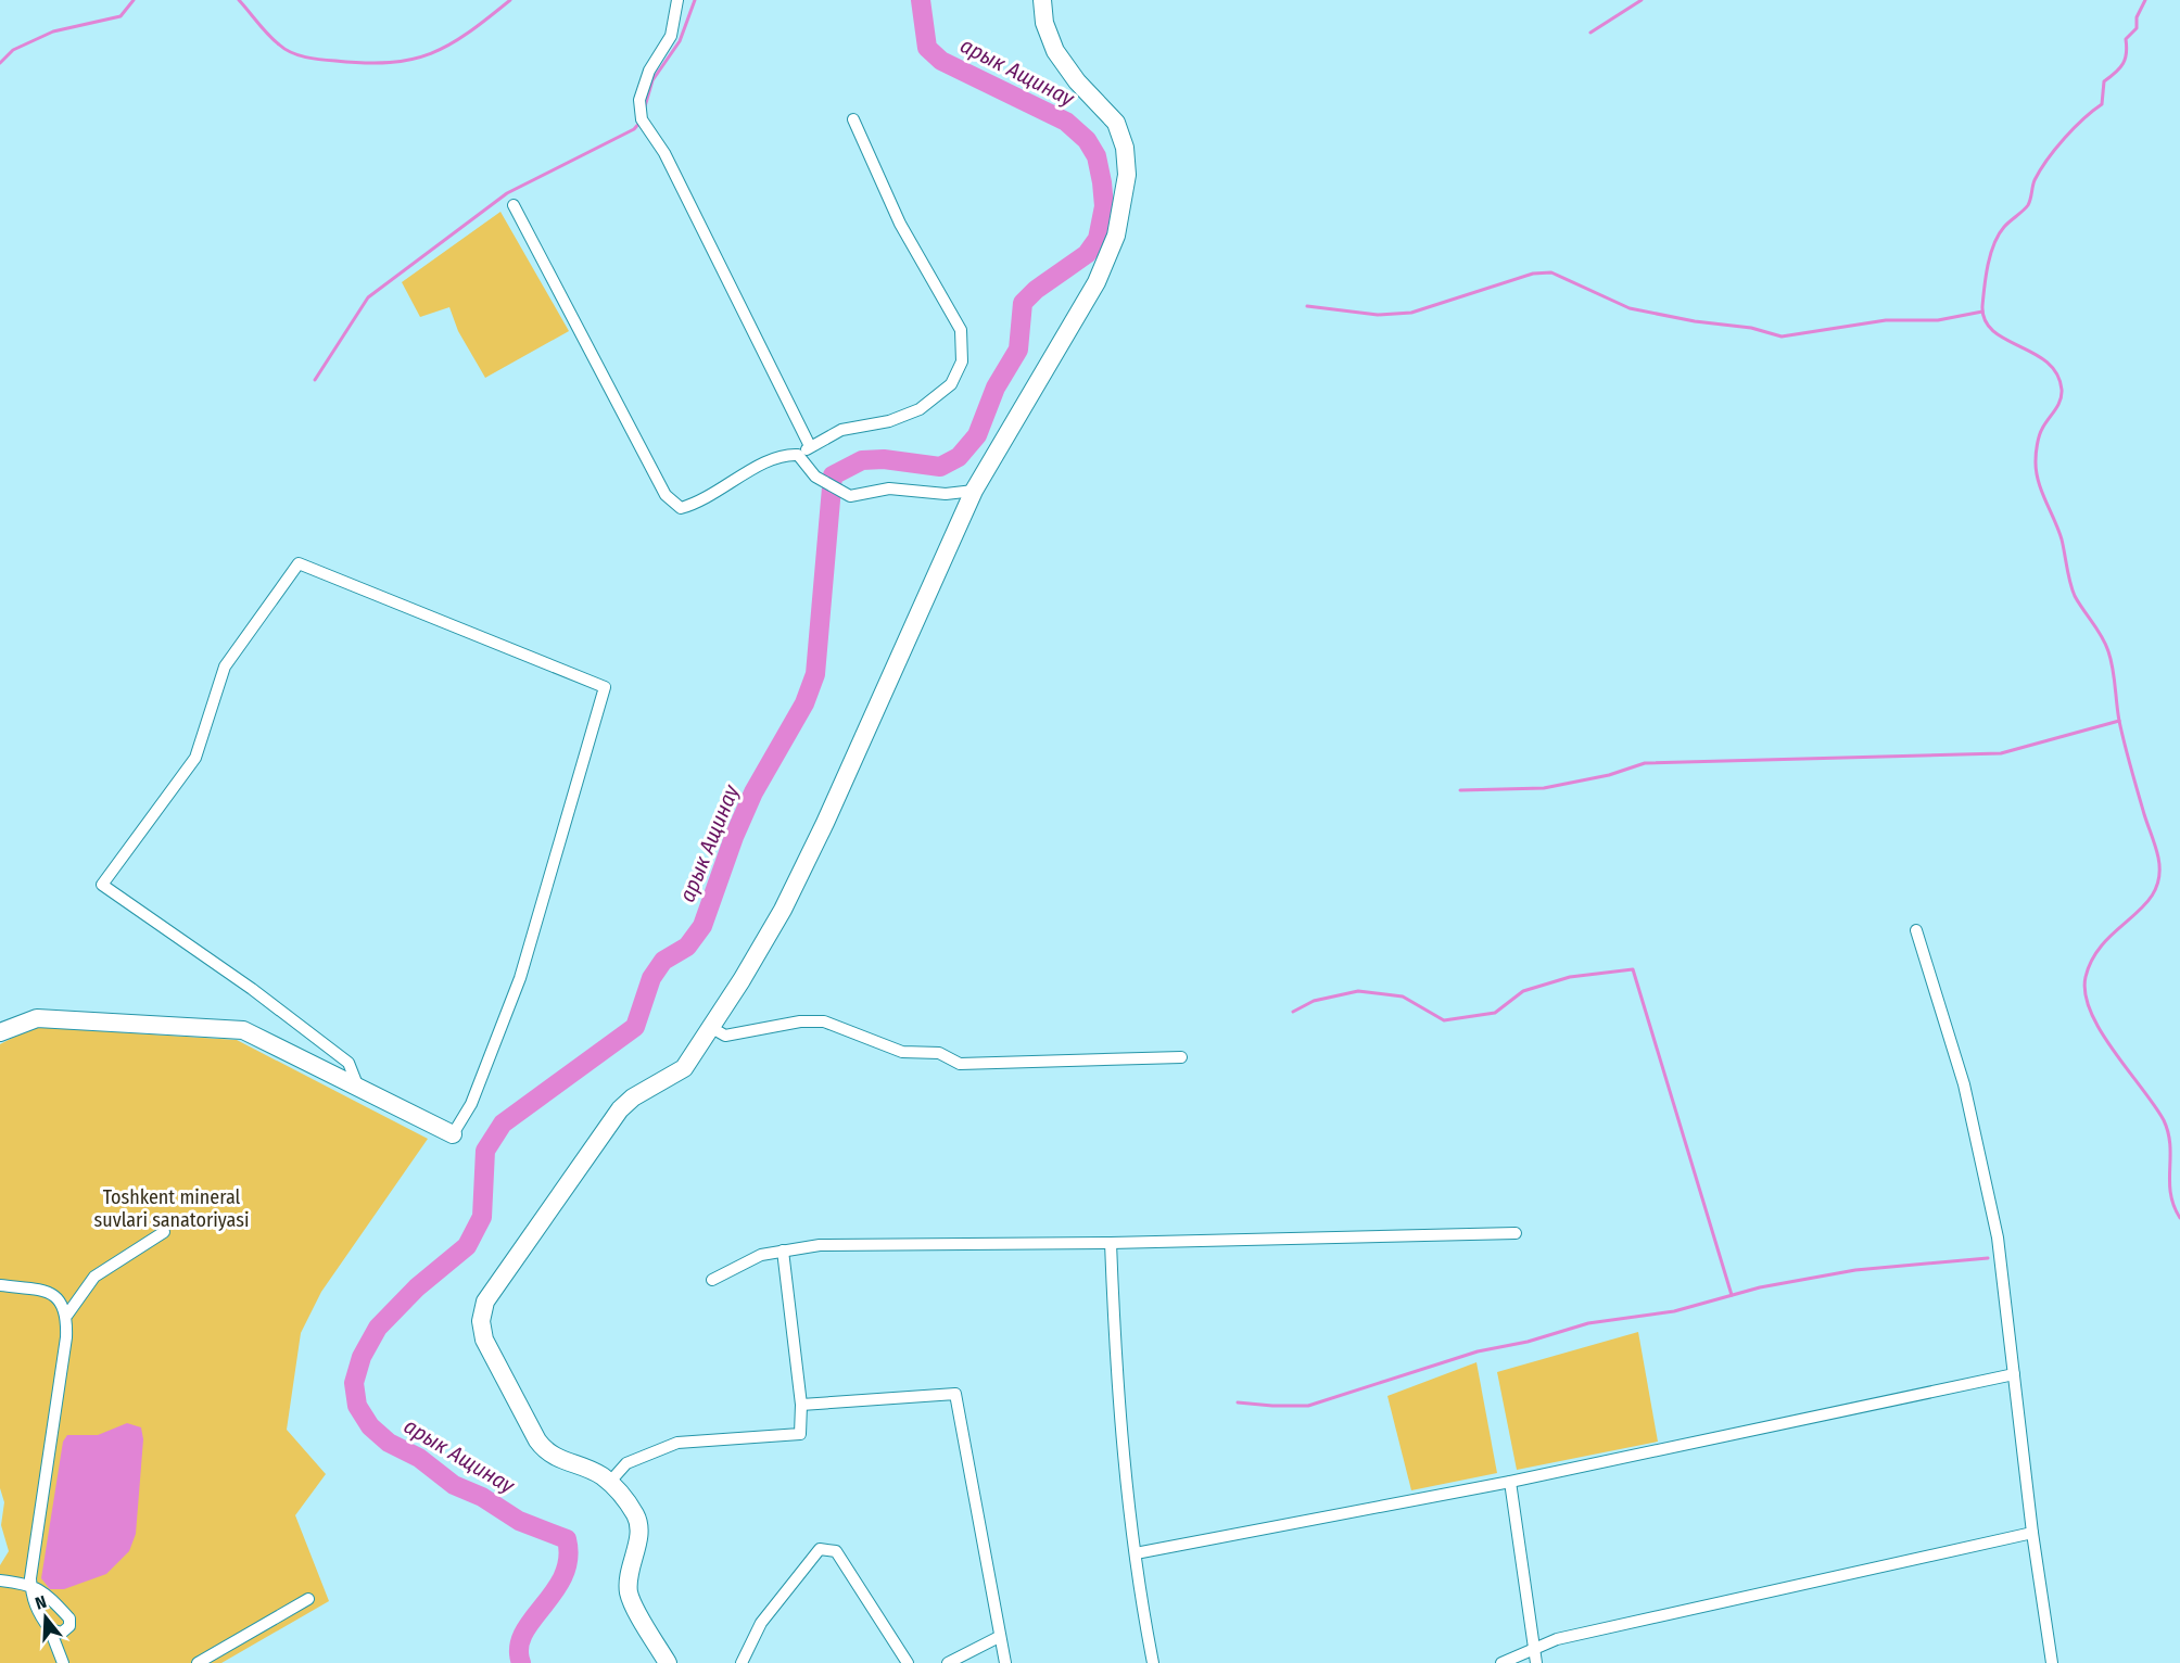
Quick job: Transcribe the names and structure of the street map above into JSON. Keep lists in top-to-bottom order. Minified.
{"water":["арык Ащинау"],"parks":["Toshkent mineral suvlari sanatoriyasi"],"north":"top"}
